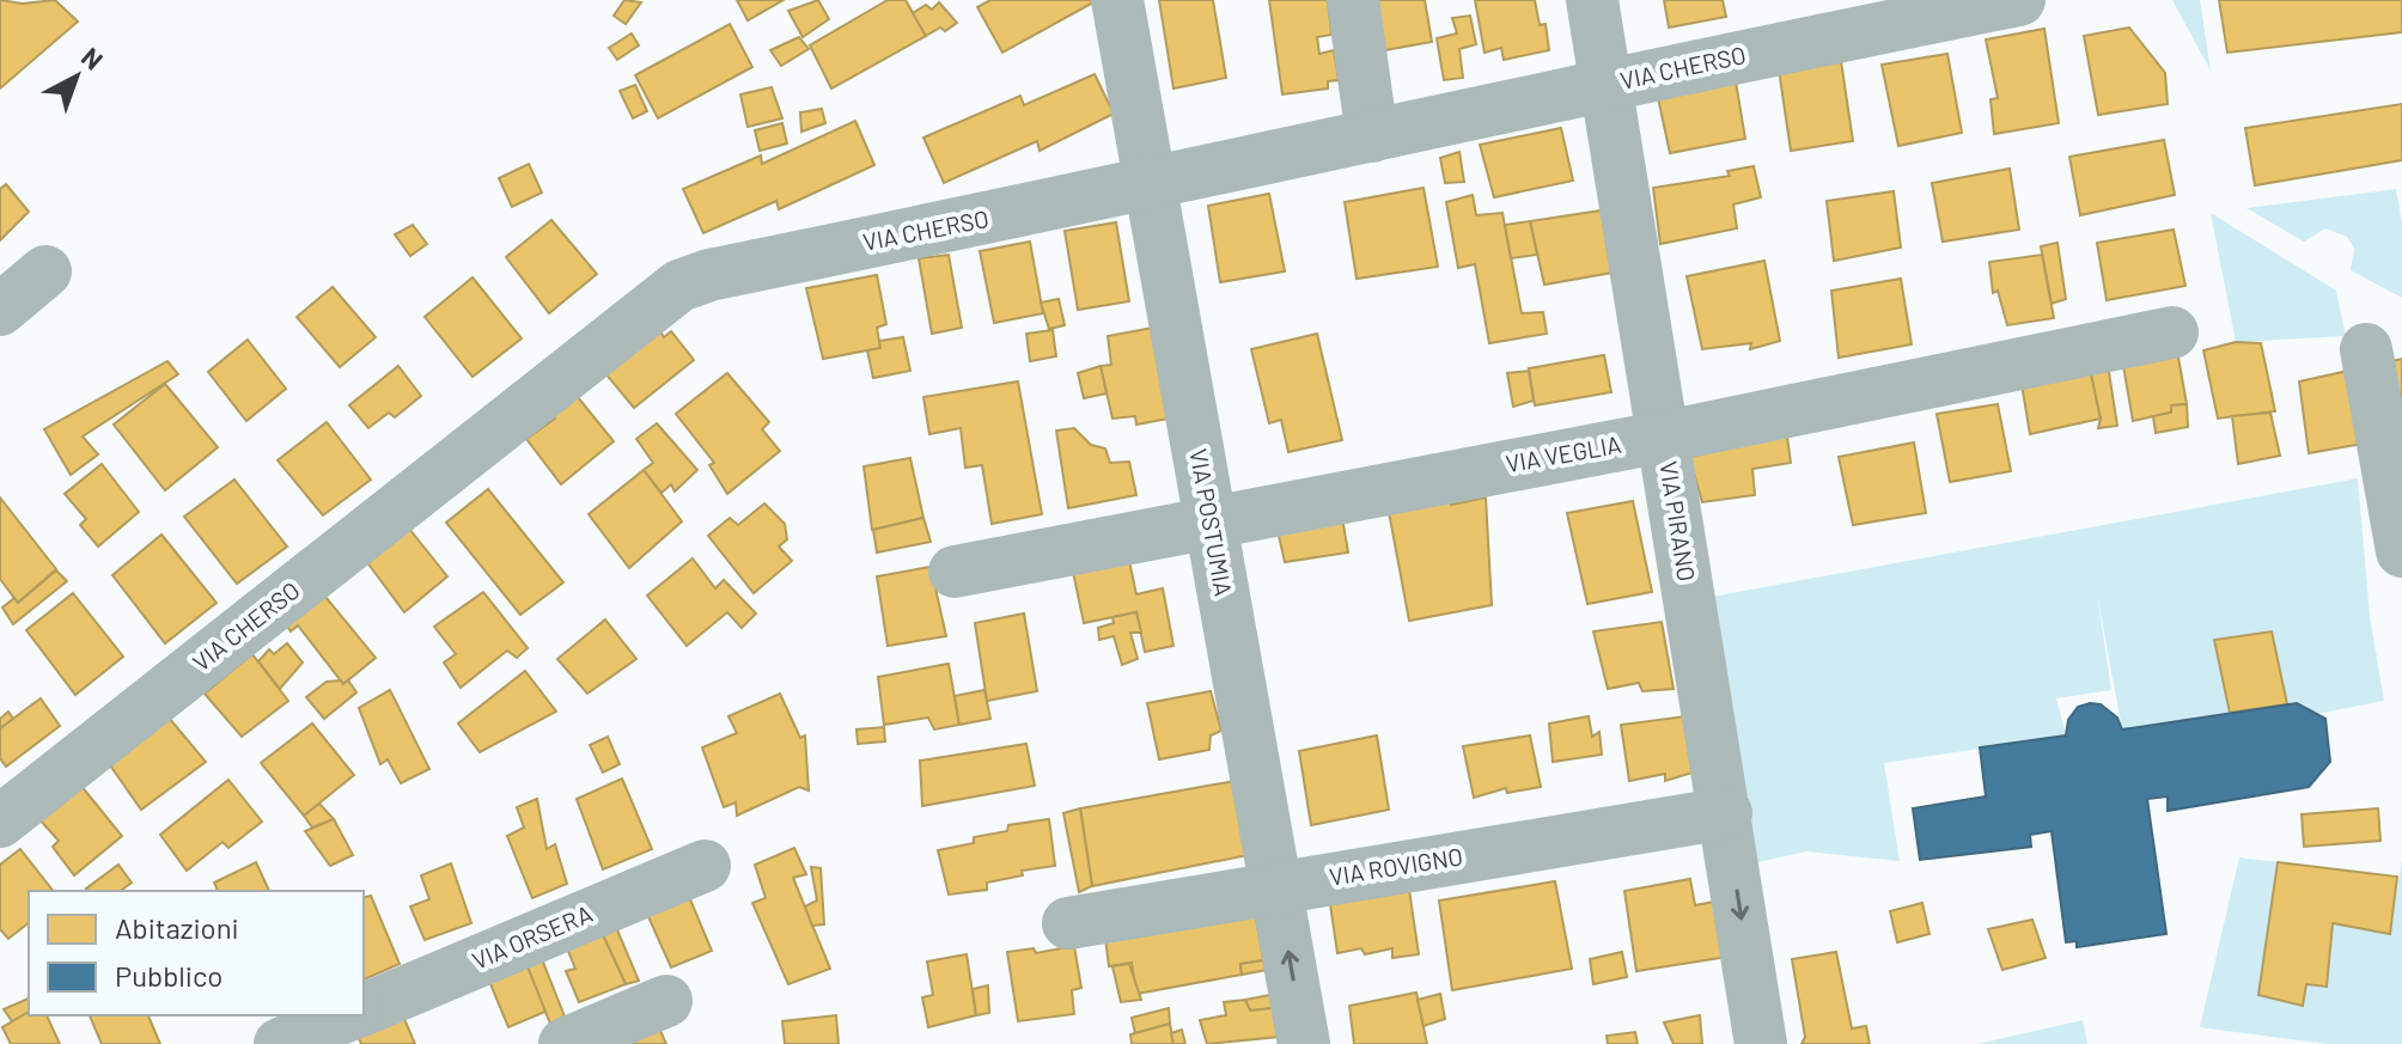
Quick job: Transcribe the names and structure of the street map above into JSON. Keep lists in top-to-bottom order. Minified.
{"streets":{"street":["VIA CHERSO","VIA VEGLIA","VIA PIRANO","VIA POSTUMIA","VIA ROVIGNO","VIA ORSERA"]},"crossings":[["VIA CHERSO","VIA PIRANO"],["VIA CHERSO","VIA POSTUMIA"],["VIA VEGLIA","VIA PIRANO"],["VIA VEGLIA","VIA POSTUMIA"],["VIA PIRANO","VIA ROVIGNO"],["VIA POSTUMIA","VIA ROVIGNO"]],"legend":["Abitazioni","Pubblico"],"north":"top right"}
